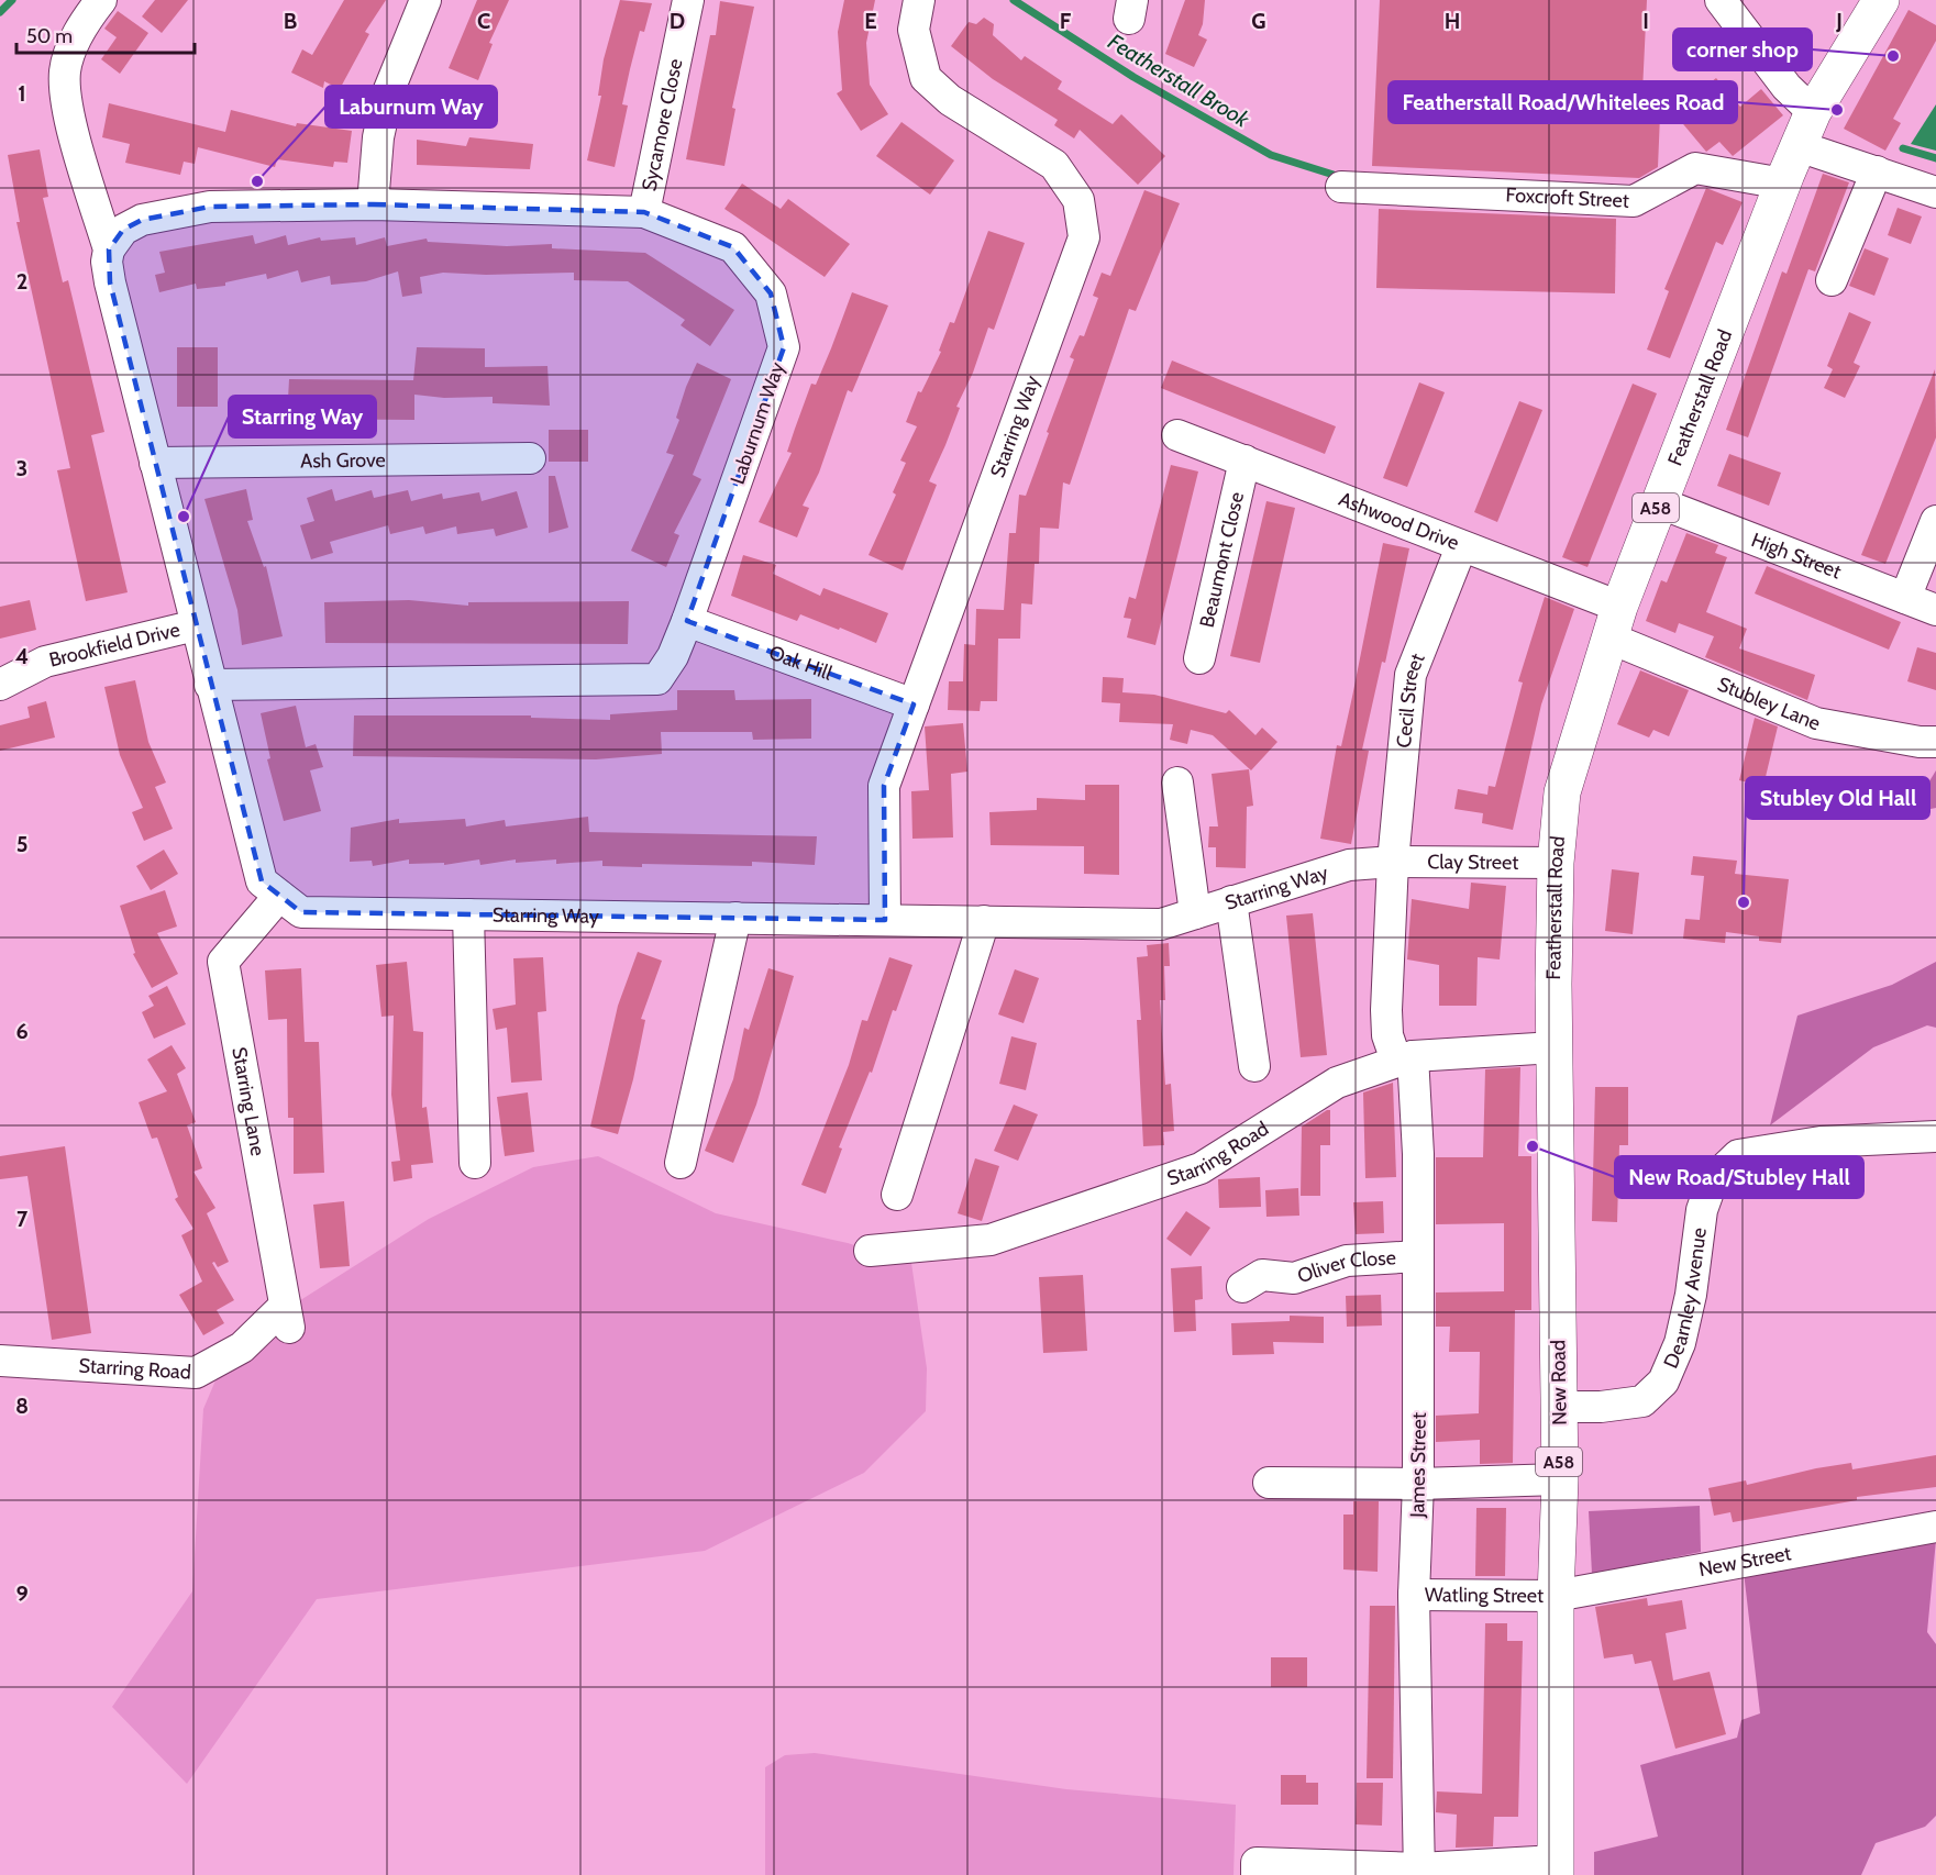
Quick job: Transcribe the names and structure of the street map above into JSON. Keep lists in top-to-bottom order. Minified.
{"streets":{"highway":["Featherstall Road","A58","New Road"],"street":["Sycamore Close","Foxcroft Street","Laburnum Way","Starring Way","Ash Grove","Ashwood Drive","High Street","Beaumont Close","Brookfield Drive","Oak Hill","Cecil Street","Stubley Lane","Clay Street","Starring Lane","Starring Road","Oliver Close","Dearnley Avenue","James Street","New Street","Watling Street"]},"crossings":[["Sycamore Close","Laburnum Way"],["Foxcroft Street","Featherstall Road"],["Featherstall Road","Ashwood Drive"],["Featherstall Road","High Street"],["Featherstall Road","Stubley Lane"],["Featherstall Road","Clay Street"],["Featherstall Road","Starring Road"],["Featherstall Road","New Road"],["Laburnum Way","Starring Way"],["Laburnum Way","Oak Hill"],["Starring Way","Ash Grove"],["Starring Way","Brookfield Drive"],["Starring Way","Oak Hill"],["Starring Way","Cecil Street"],["Starring Way","Clay Street"],["Starring Way","Starring Lane"],["Ashwood Drive","Beaumont Close"],["Ashwood Drive","Cecil Street"],["Ashwood Drive","Stubley Lane"],["Cecil Street","Clay Street"],["Cecil Street","Starring Road"],["Cecil Street","James Street"],["Starring Lane","Starring Road"],["Starring Road","New Road"],["Starring Road","James Street"],["Oliver Close","James Street"],["Dearnley Avenue","New Road"],["New Road","New Street"],["New Road","Watling Street"],["James Street","Watling Street"],["New Street","Watling Street"]],"water":["Featherstall Brook"],"places":["corner shop","Featherstall Road/Whitelees Road","Laburnum Way","Starring Way","Stubley Old Hall","New Road/Stubley Hall"],"scale_bar":"50 m","grid":{"columns":["B","C","D","E","F","G","H","I","J"],"rows":["1","2","3","4","5","6","7","8","9"]}}
